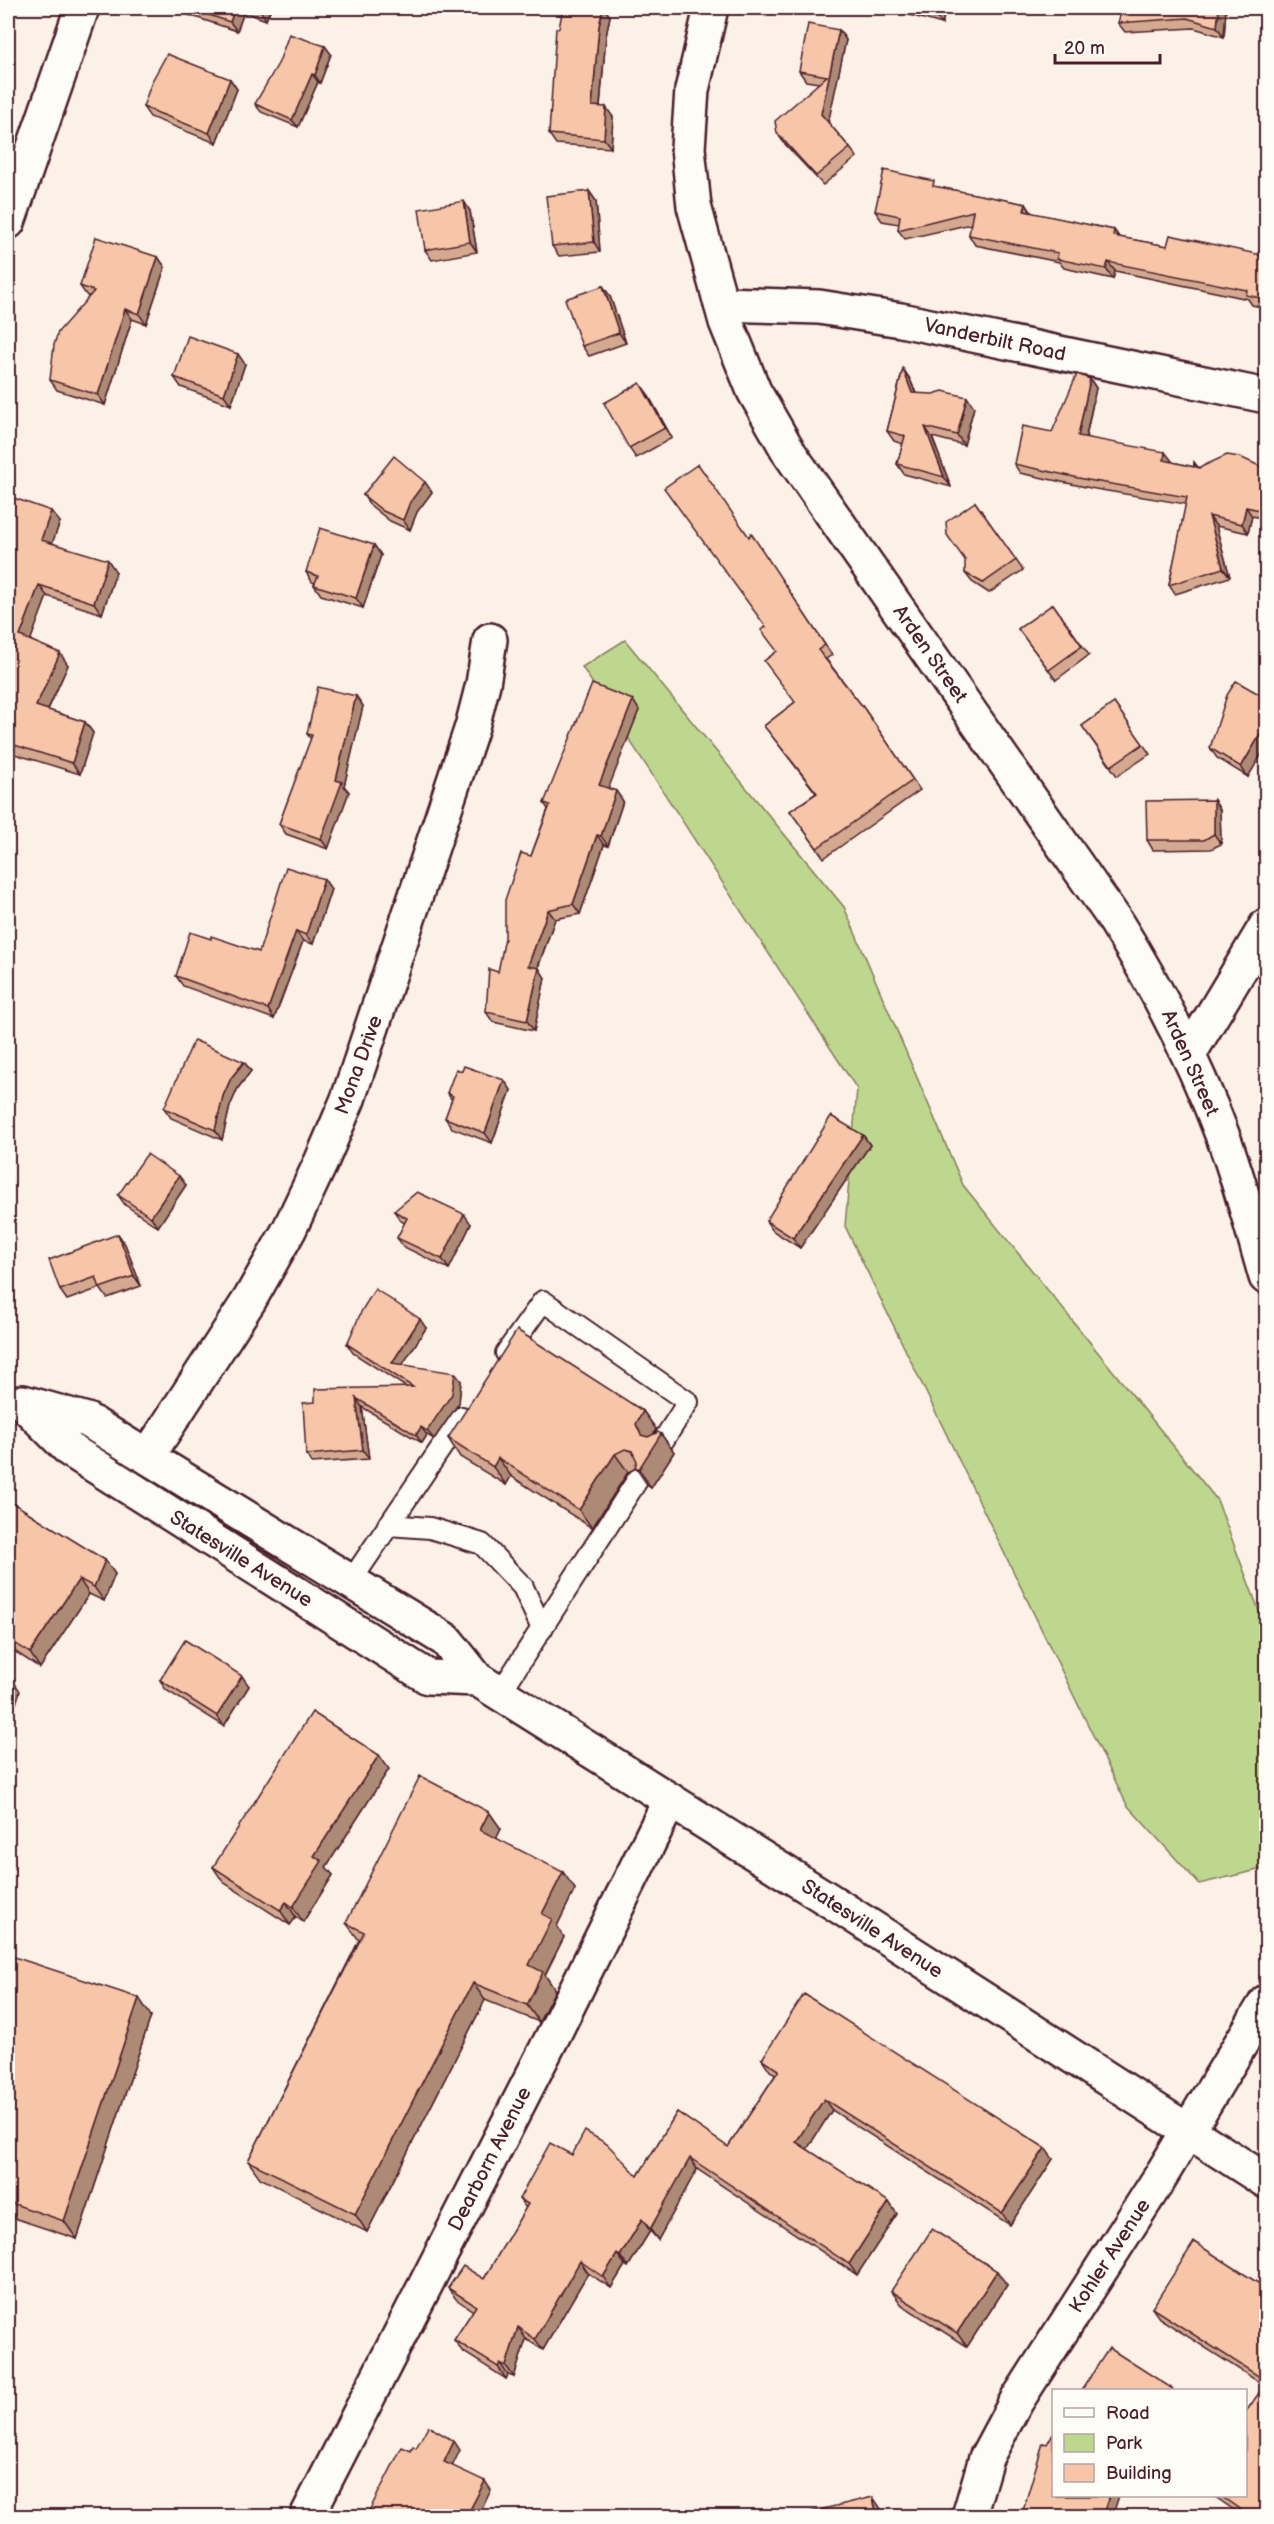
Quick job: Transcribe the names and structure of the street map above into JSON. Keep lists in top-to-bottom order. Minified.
{"streets":{"street":["Vanderbilt Road","Arden Street","Mona Drive","Statesville Avenue","Dearborn Avenue","Kohler Avenue"]},"crossings":[["Vanderbilt Road","Arden Street"],["Mona Drive","Statesville Avenue"],["Statesville Avenue","Dearborn Avenue"],["Statesville Avenue","Kohler Avenue"]],"legend":["Road","Park","Building"],"scale_bar":"20 m"}
